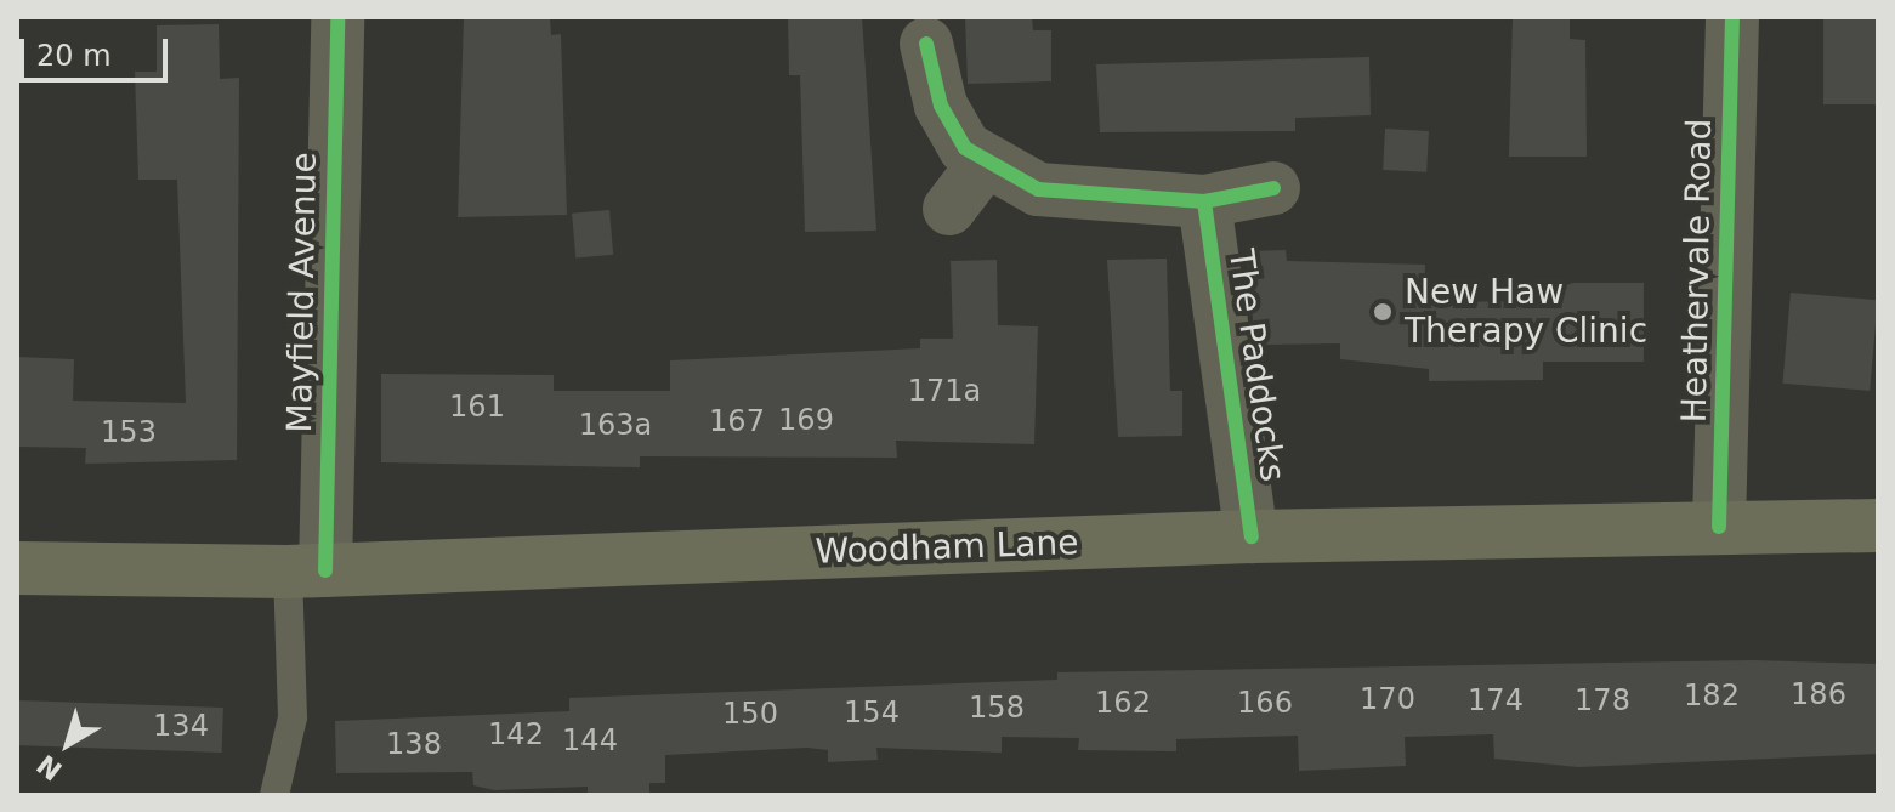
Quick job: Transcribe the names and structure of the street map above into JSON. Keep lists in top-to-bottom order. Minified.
{"streets":{"main road":["Woodham Lane"],"street":["Heathervale Road","Mayfield Avenue","The Paddocks"]},"crossings":[["Heathervale Road","Woodham Lane"],["Mayfield Avenue","Woodham Lane"],["The Paddocks","Woodham Lane"]],"places":["New Haw Therapy Clinic"],"house_numbers":["171a","161","169","167","163a","153","186","182","170","174","178","162","166","158","154","150","134","142","144","138"],"scale_bar":"20 m","north":"bottom left"}
